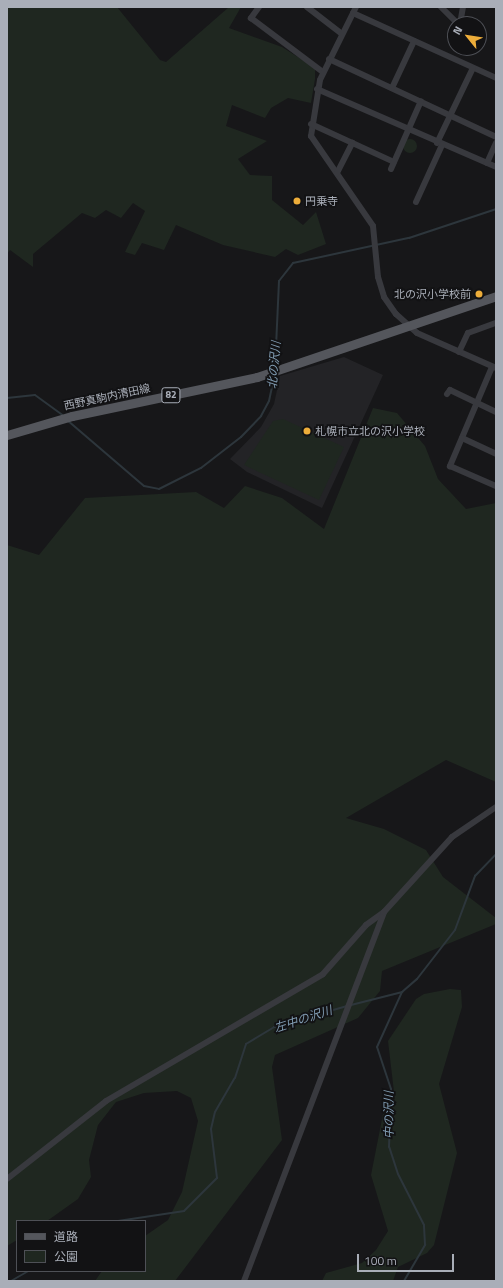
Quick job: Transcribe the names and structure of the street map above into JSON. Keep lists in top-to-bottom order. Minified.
{"streets":{"main road":["82","西野真駒内清田線"]},"crossings":[["82","西野真駒内清田線"]],"water":["北の沢川","左中の沢川","中の沢川"],"places":["円乗寺","北の沢小学校前","札幌市立北の沢小学校"],"legend":["道路","公園"],"scale_bar":"100 m","north":"top left"}
